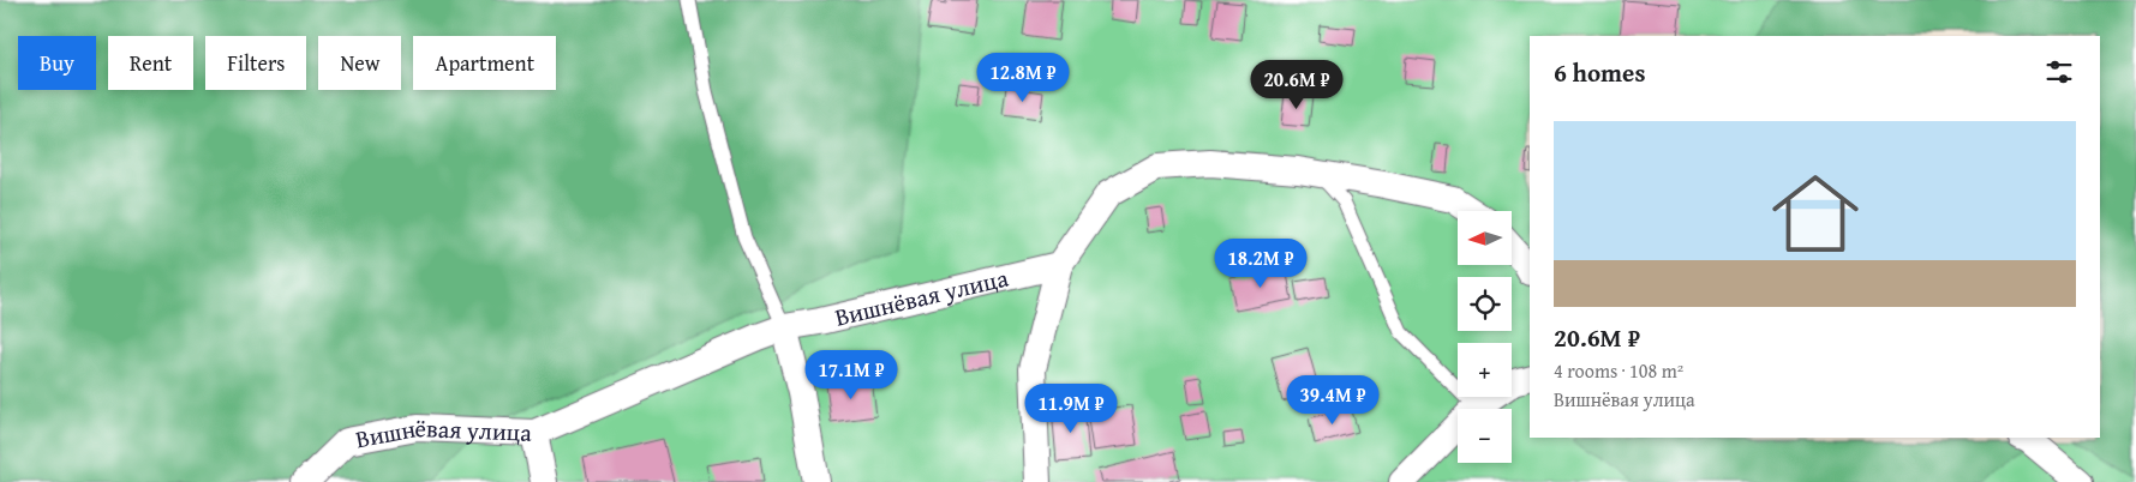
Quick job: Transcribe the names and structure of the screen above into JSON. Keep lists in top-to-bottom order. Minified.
{"streets":{"street":["Вишнёвая улица"]},"north":"left","page":{"chip":["Buy","Rent","Filters","New","Apartment"],"heading":"6 homes","price":["12.8M ₽","20.6M ₽","18.2M ₽","17.1M ₽","39.4M ₽","11.9M ₽"],"list":[{"name":"20.6M ₽","note":"4 rooms · 108 m² · Вишнёвая улица"}],"map_buttons":["+","−"]}}
